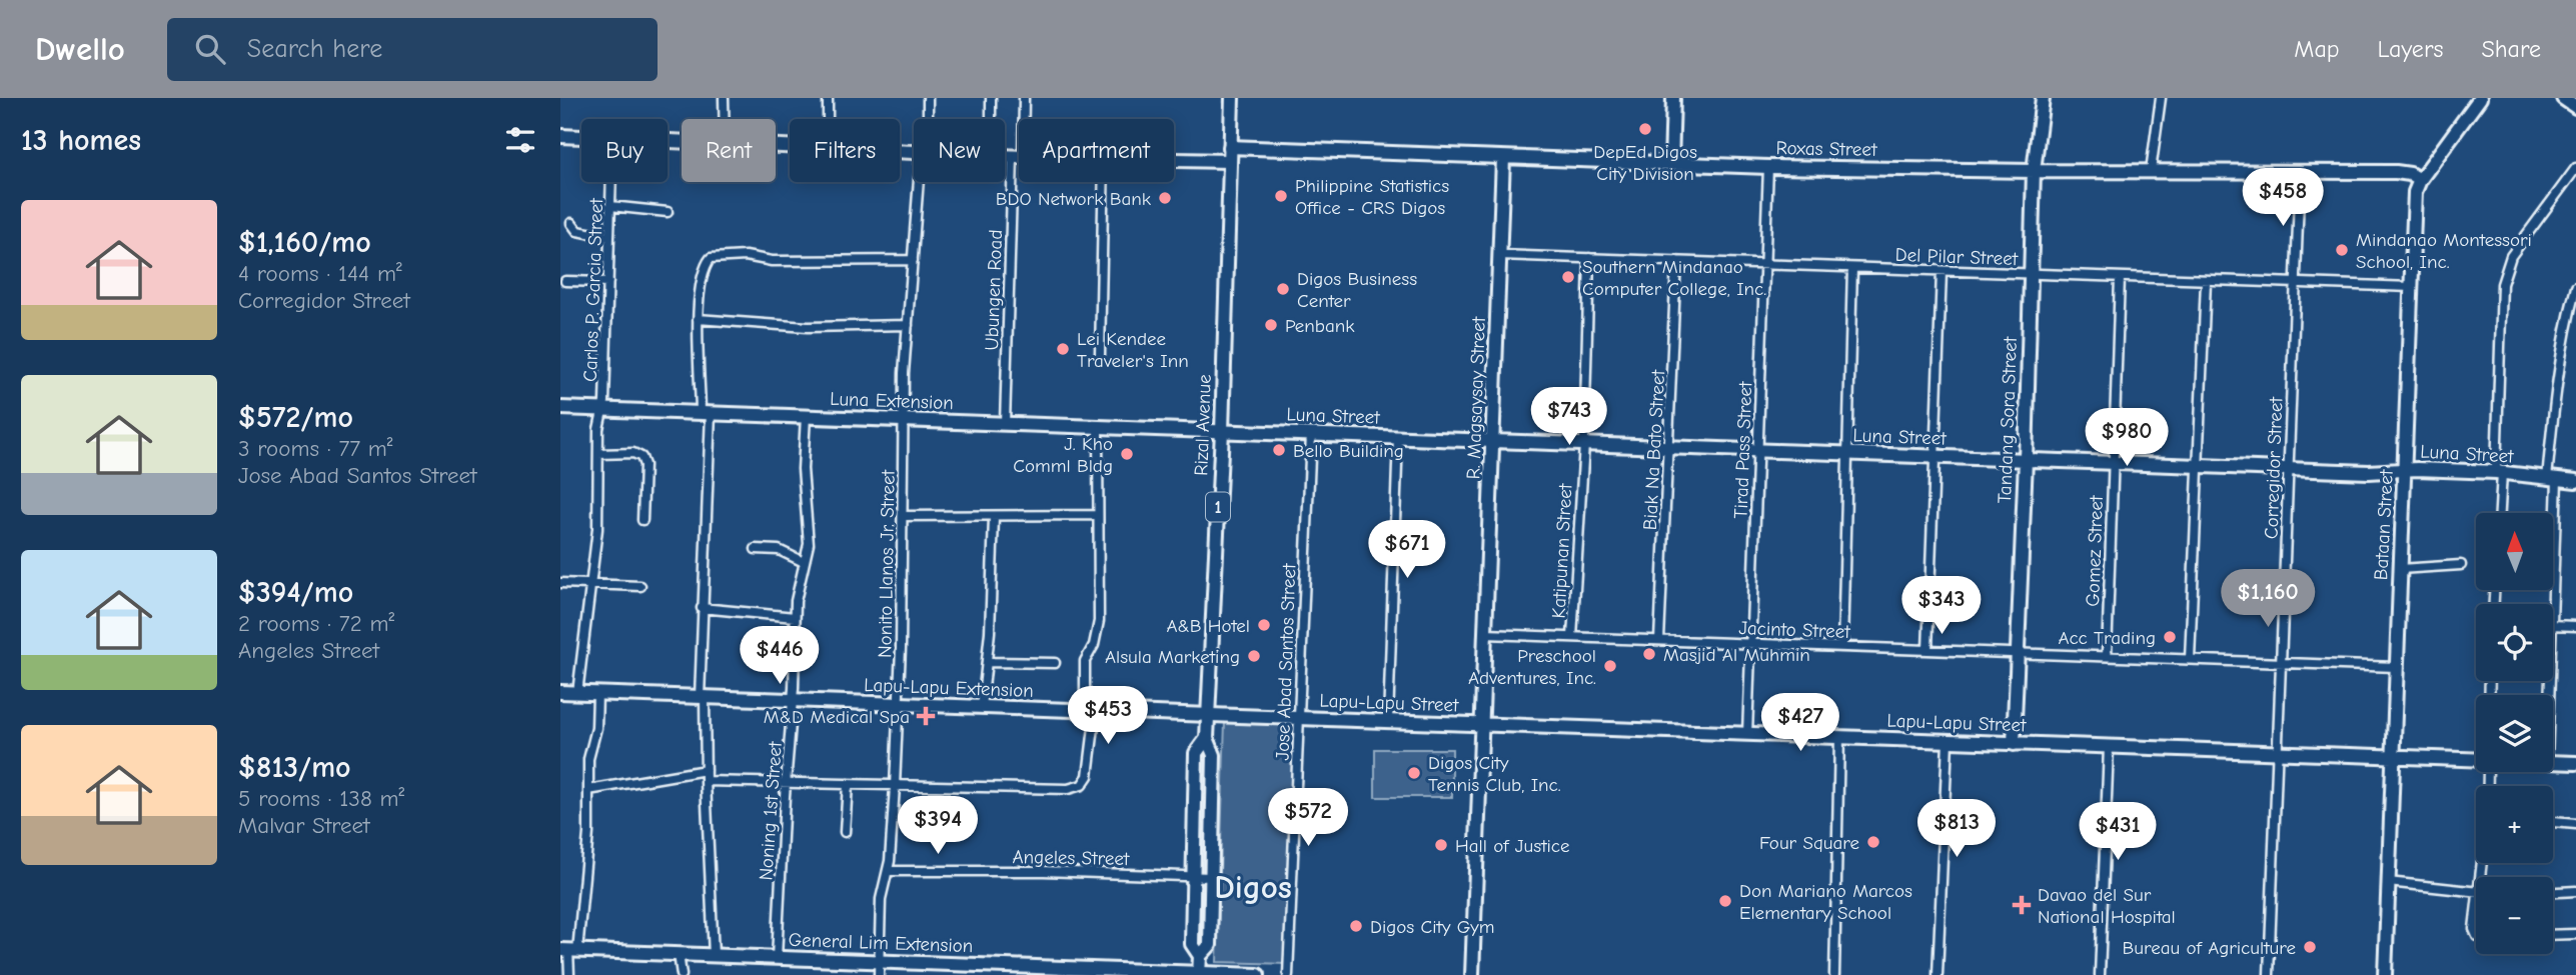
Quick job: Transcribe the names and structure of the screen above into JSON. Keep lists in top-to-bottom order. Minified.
{"streets":{"street":["Roxas Street","Del Pilar Street","Carlos P. Garcia Street","Ubungen Road","R. Magsaysay Street","Luna Extension","Luna Street","Tandang Sora Street","Rizal Avenue","Biak Na Bato Street","Tirad Pass Street","Corregidor Street","1","Bataan Street","Katipunan Street","Gomez Street","Nonito Llanos Jr. Street","Jacinto Street","Jose Abad Santos Street","Lapu-Lapu Extension","Lapu-Lapu Street","Noning 1st Street","Angeles Street","General Lim Extension"]},"crossings":[["Roxas Street","Ubungen Road"],["Roxas Street","R. Magsaysay Street"],["Roxas Street","Tandang Sora Street"],["Roxas Street","Rizal Avenue"],["Roxas Street","Tirad Pass Street"],["Roxas Street","Corregidor Street"],["Roxas Street","Bataan Street"],["Del Pilar Street","R. Magsaysay Street"],["Del Pilar Street","Tandang Sora Street"],["Del Pilar Street","Biak Na Bato Street"],["Del Pilar Street","Tirad Pass Street"],["Del Pilar Street","Corregidor Street"],["Del Pilar Street","Bataan Street"],["Del Pilar Street","Katipunan Street"],["Del Pilar Street","Gomez Street"],["Carlos P. Garcia Street","Luna Extension"],["Carlos P. Garcia Street","Lapu-Lapu Extension"],["Ubungen Road","Luna Extension"],["R. Magsaysay Street","Luna Street"],["R. Magsaysay Street","Jacinto Street"],["R. Magsaysay Street","Lapu-Lapu Street"],["Luna Extension","Luna Street"],["Luna Extension","Rizal Avenue"],["Luna Extension","Nonito Llanos Jr. Street"],["Luna Extension","Noning 1st Street"],["Luna Street","Tandang Sora Street"],["Luna Street","Rizal Avenue"],["Luna Street","Biak Na Bato Street"],["Luna Street","Tirad Pass Street"],["Luna Street","Corregidor Street"],["Luna Street","Bataan Street"],["Luna Street","Katipunan Street"],["Luna Street","Gomez Street"],["Luna Street","Jose Abad Santos Street"],["Tandang Sora Street","Jacinto Street"],["Tandang Sora Street","Lapu-Lapu Street"],["Rizal Avenue","Lapu-Lapu Extension"],["Rizal Avenue","Lapu-Lapu Street"],["Rizal Avenue","Angeles Street"],["Rizal Avenue","General Lim Extension"],["Biak Na Bato Street","Jacinto Street"],["Tirad Pass Street","Jacinto Street"],["Tirad Pass Street","Lapu-Lapu Street"],["Corregidor Street","Jacinto Street"],["Corregidor Street","Lapu-Lapu Street"],["Bataan Street","Jacinto Street"],["Bataan Street","Lapu-Lapu Street"],["Katipunan Street","Jacinto Street"],["Gomez Street","Jacinto Street"],["Nonito Llanos Jr. Street","Lapu-Lapu Extension"],["Nonito Llanos Jr. Street","Angeles Street"],["Nonito Llanos Jr. Street","General Lim Extension"],["Jose Abad Santos Street","Lapu-Lapu Street"],["Lapu-Lapu Extension","Lapu-Lapu Street"],["Lapu-Lapu Extension","Noning 1st Street"],["Noning 1st Street","General Lim Extension"]],"districts":["Digos"],"places":{"other":["DepEd Digos City Division","Philippine Statistics Office - CRS Digos","BDO Network Bank","Mindanao Montessori School, Inc.","Southern Mindanao Computer College, Inc.","Digos Business Center","Penbank","Lei Kendee Traveler's Inn","Bello Building","J. Kho Comml Bldg","A&B Hotel","Acc Trading","Masjid Al Muhmin","Alsula Marketing","Preschool Adventures, Inc.","Digos City Tennis Club, Inc.","Four Square","Hall of Justice","Don Mariano Marcos Elementary School","Digos City Gym","Bureau of Agriculture"],"health":["M&D Medical Spa","Davao del Sur National Hospital"]},"north":"top","page":{"header":"Dwello","search":"Search here","nav":["Map","Layers","Share"],"heading":"13 homes","chip":["Buy","Rent","Filters","New","Apartment"],"price":["$458","$743","$980","$671","$1,160","$343","$446","$453","$427","$572","$394","$813","$431"],"list":[{"name":"$1,160/mo","note":"4 rooms · 144 m² · Corregidor Street"},{"name":"$572/mo","note":"3 rooms · 77 m² · Jose Abad Santos Street"},{"name":"$394/mo","note":"2 rooms · 72 m² · Angeles Street"},{"name":"$813/mo","note":"5 rooms · 138 m² · Malvar Street"}],"map_buttons":["+","−"]}}
